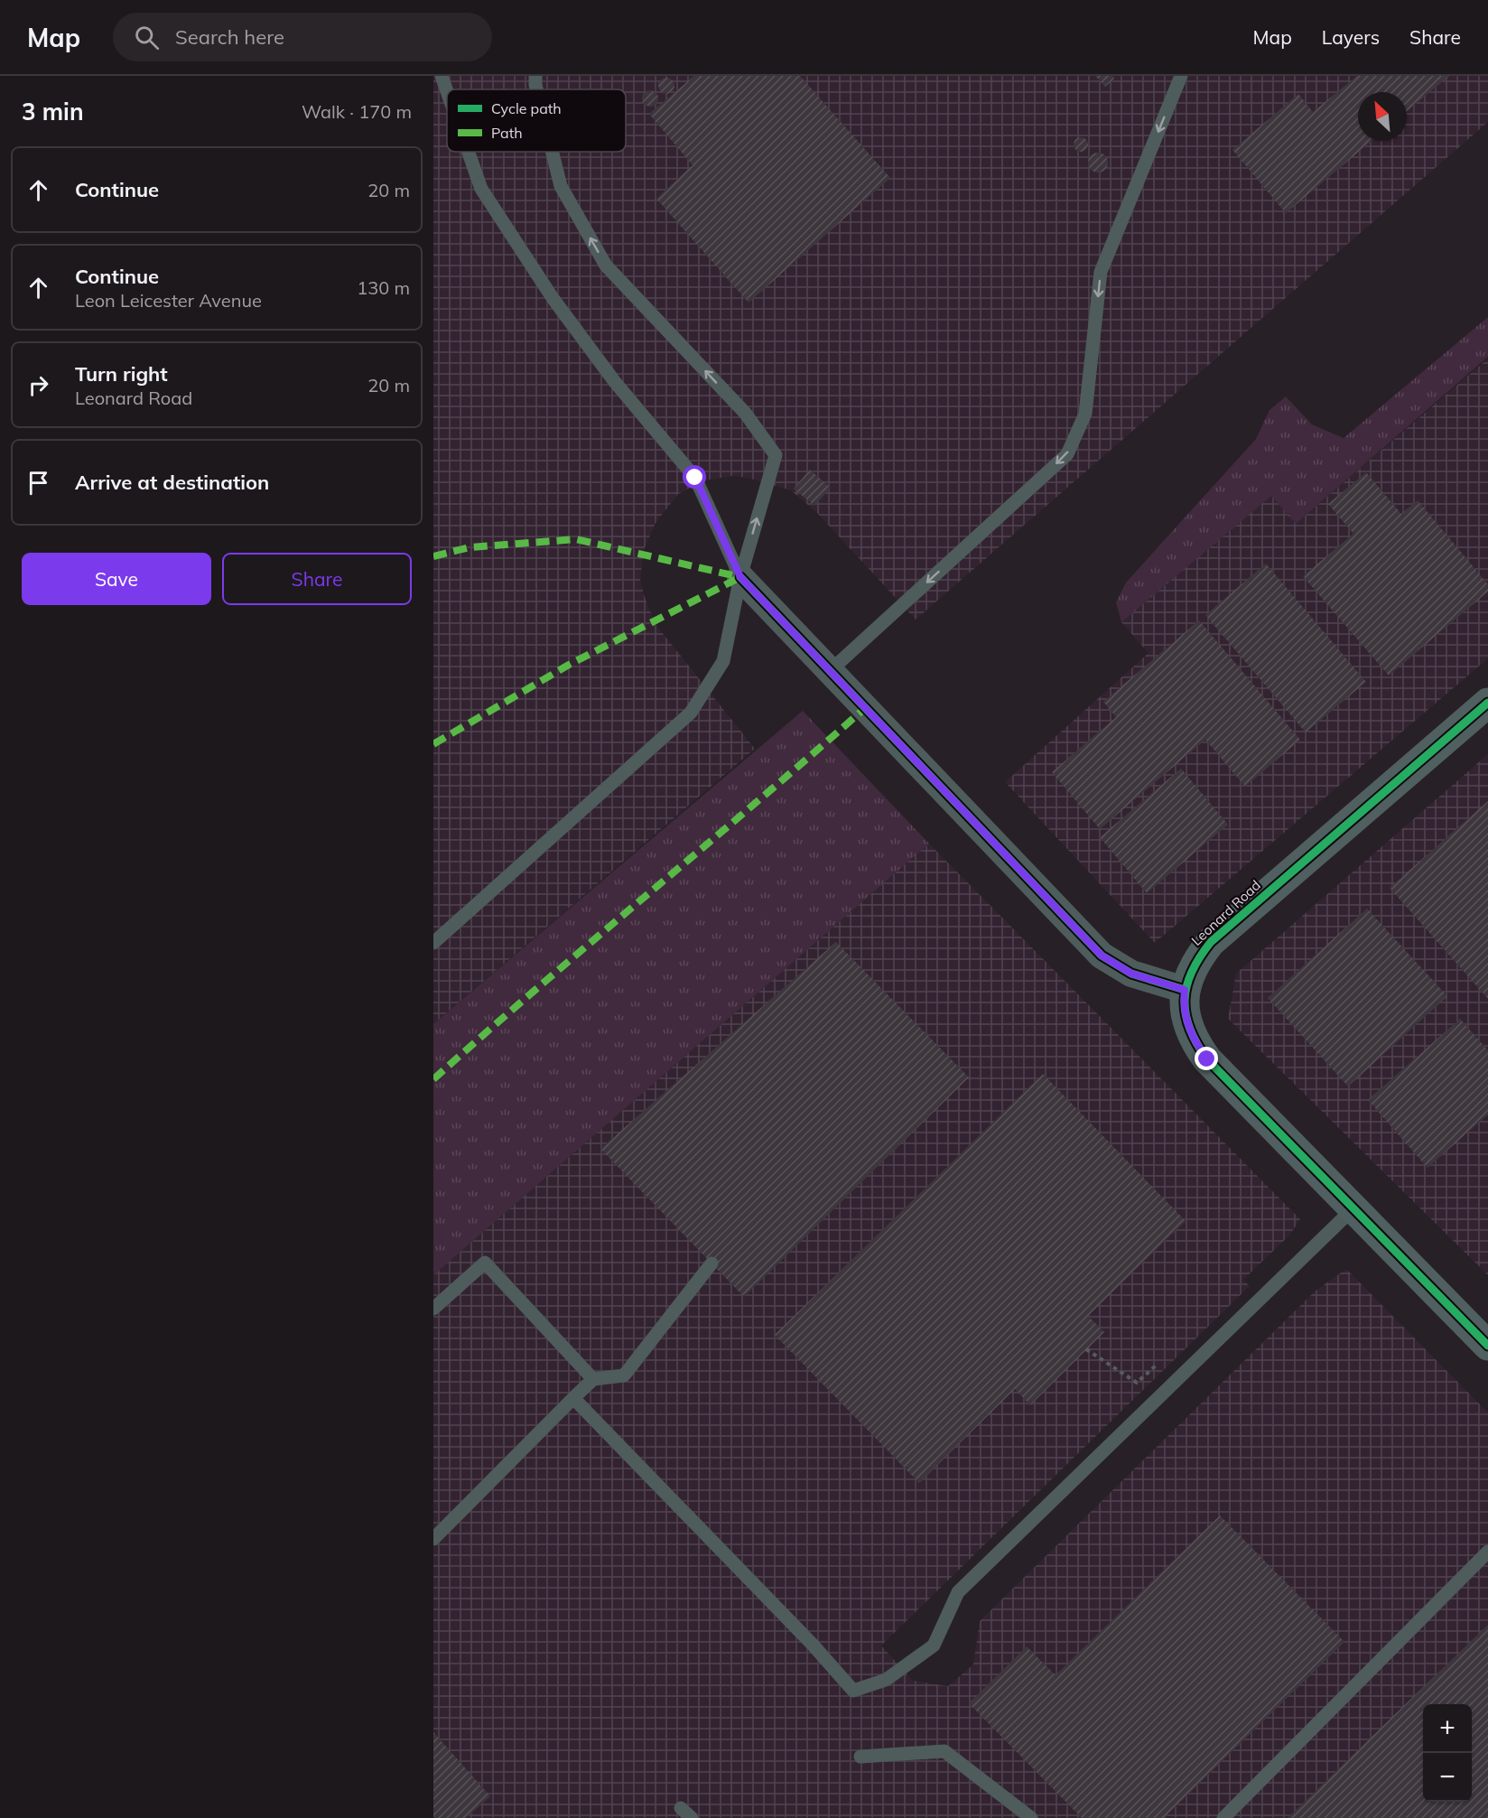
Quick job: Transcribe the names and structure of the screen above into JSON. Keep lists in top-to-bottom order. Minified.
{"streets":{"street":["Leonard Road"]},"legend":["Cycle path","Path"],"north":"top left","page":{"header":"Map","search":"Search here","nav":["Map","Layers","Share"],"heading":["3 min","Walk · 170 m"],"list":[["Continue","20 m"],["Continue","Leon Leicester Avenue","130 m"],["Turn right","Leonard Road","20 m"],"Arrive at destination"],"buttons":["Save","Share"],"map_buttons":["+","−"]}}
